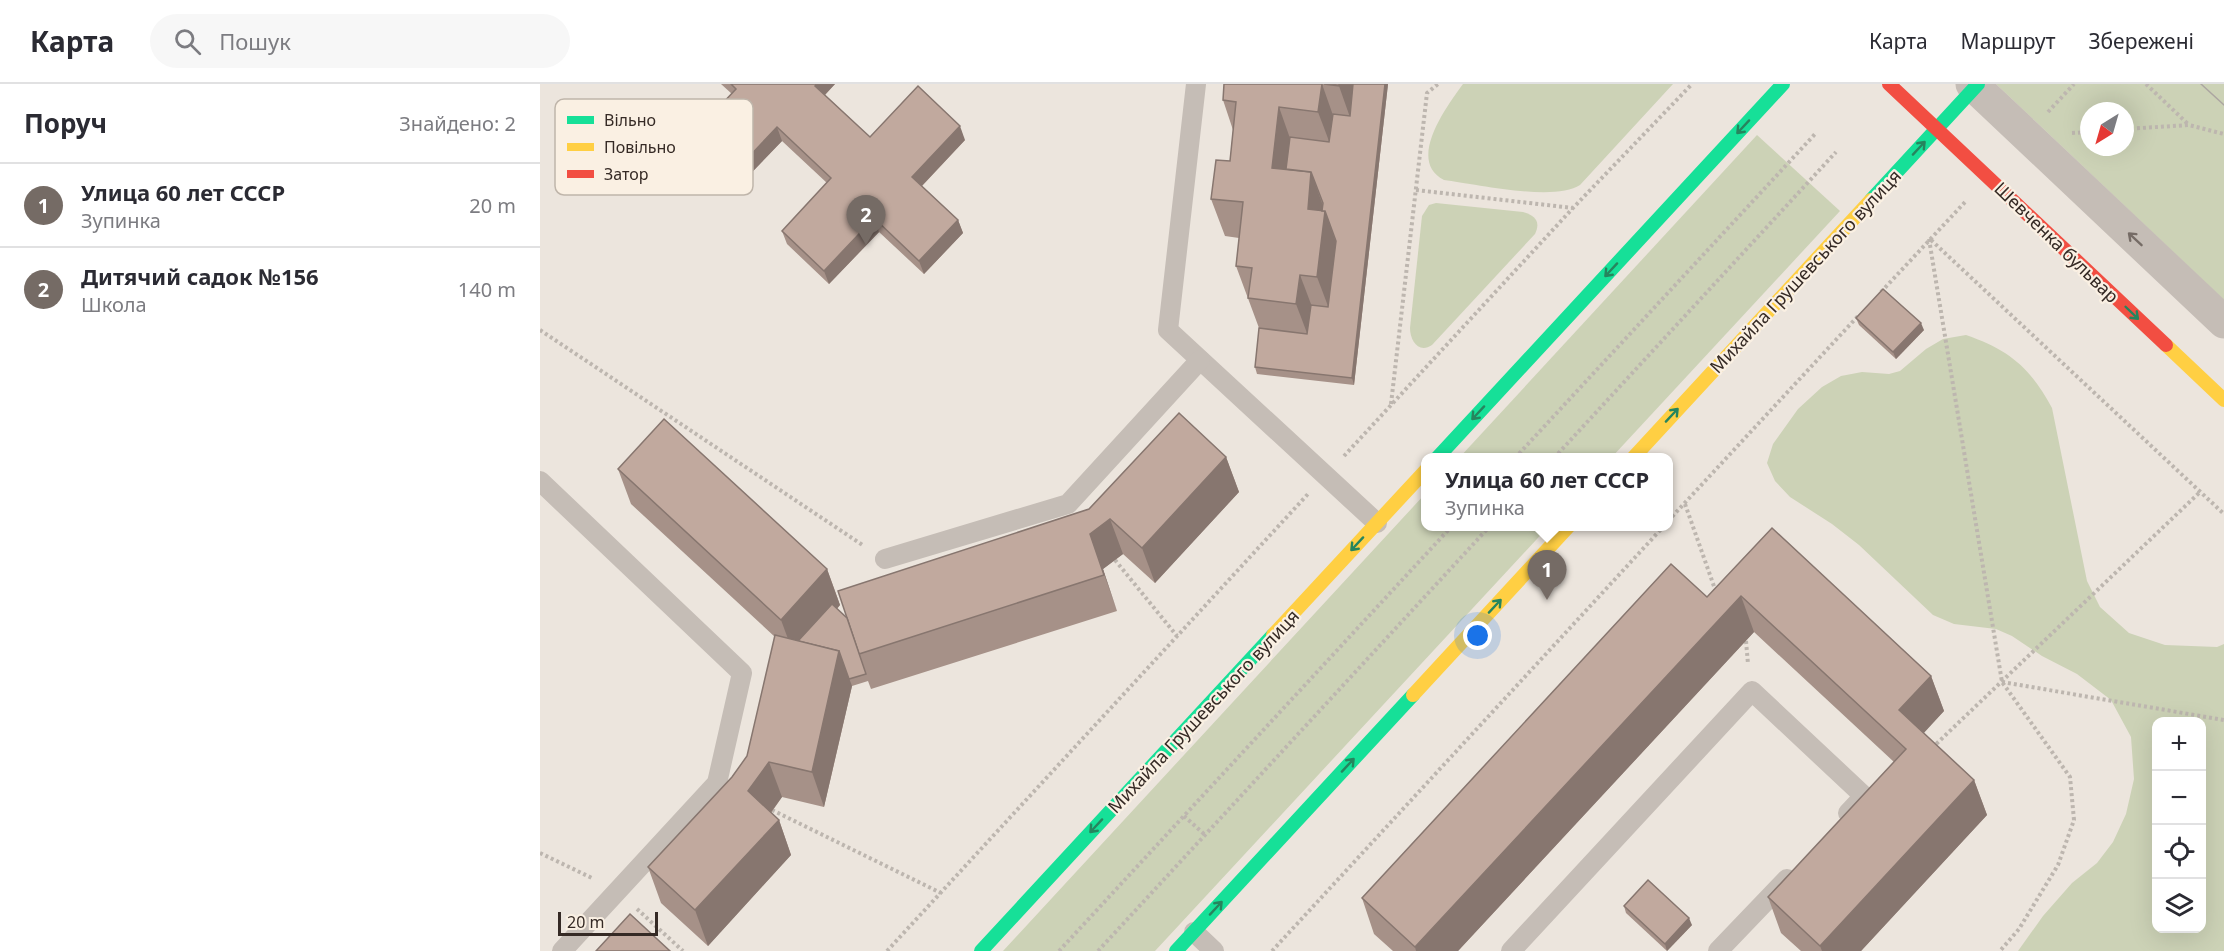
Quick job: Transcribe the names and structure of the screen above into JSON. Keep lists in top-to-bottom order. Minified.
{"streets":{"street":["Шевченка бульвар","Михайла Грушевського вулиця"]},"crossings":[["Шевченка бульвар","Михайла Грушевського вулиця"]],"legend":["Вільно","Повільно","Затор"],"scale_bar":"20 m","north":"bottom left","page":{"header":"Карта","search":"Пошук","nav":["Карта","Маршрут","Збережені"],"heading":["Поруч","Знайдено: 2"],"list":[{"mark":"1","name":"Улица 60 лет СССР","note":"Зупинка","value":"20 m"},{"mark":"2","name":"Дитячий садок №156","note":"Школа","value":"140 m"}],"pins":["2","1"],"popup":["Улица 60 лет СССР","Зупинка"],"map_buttons":["+","−"],"scale":"20 m"}}
